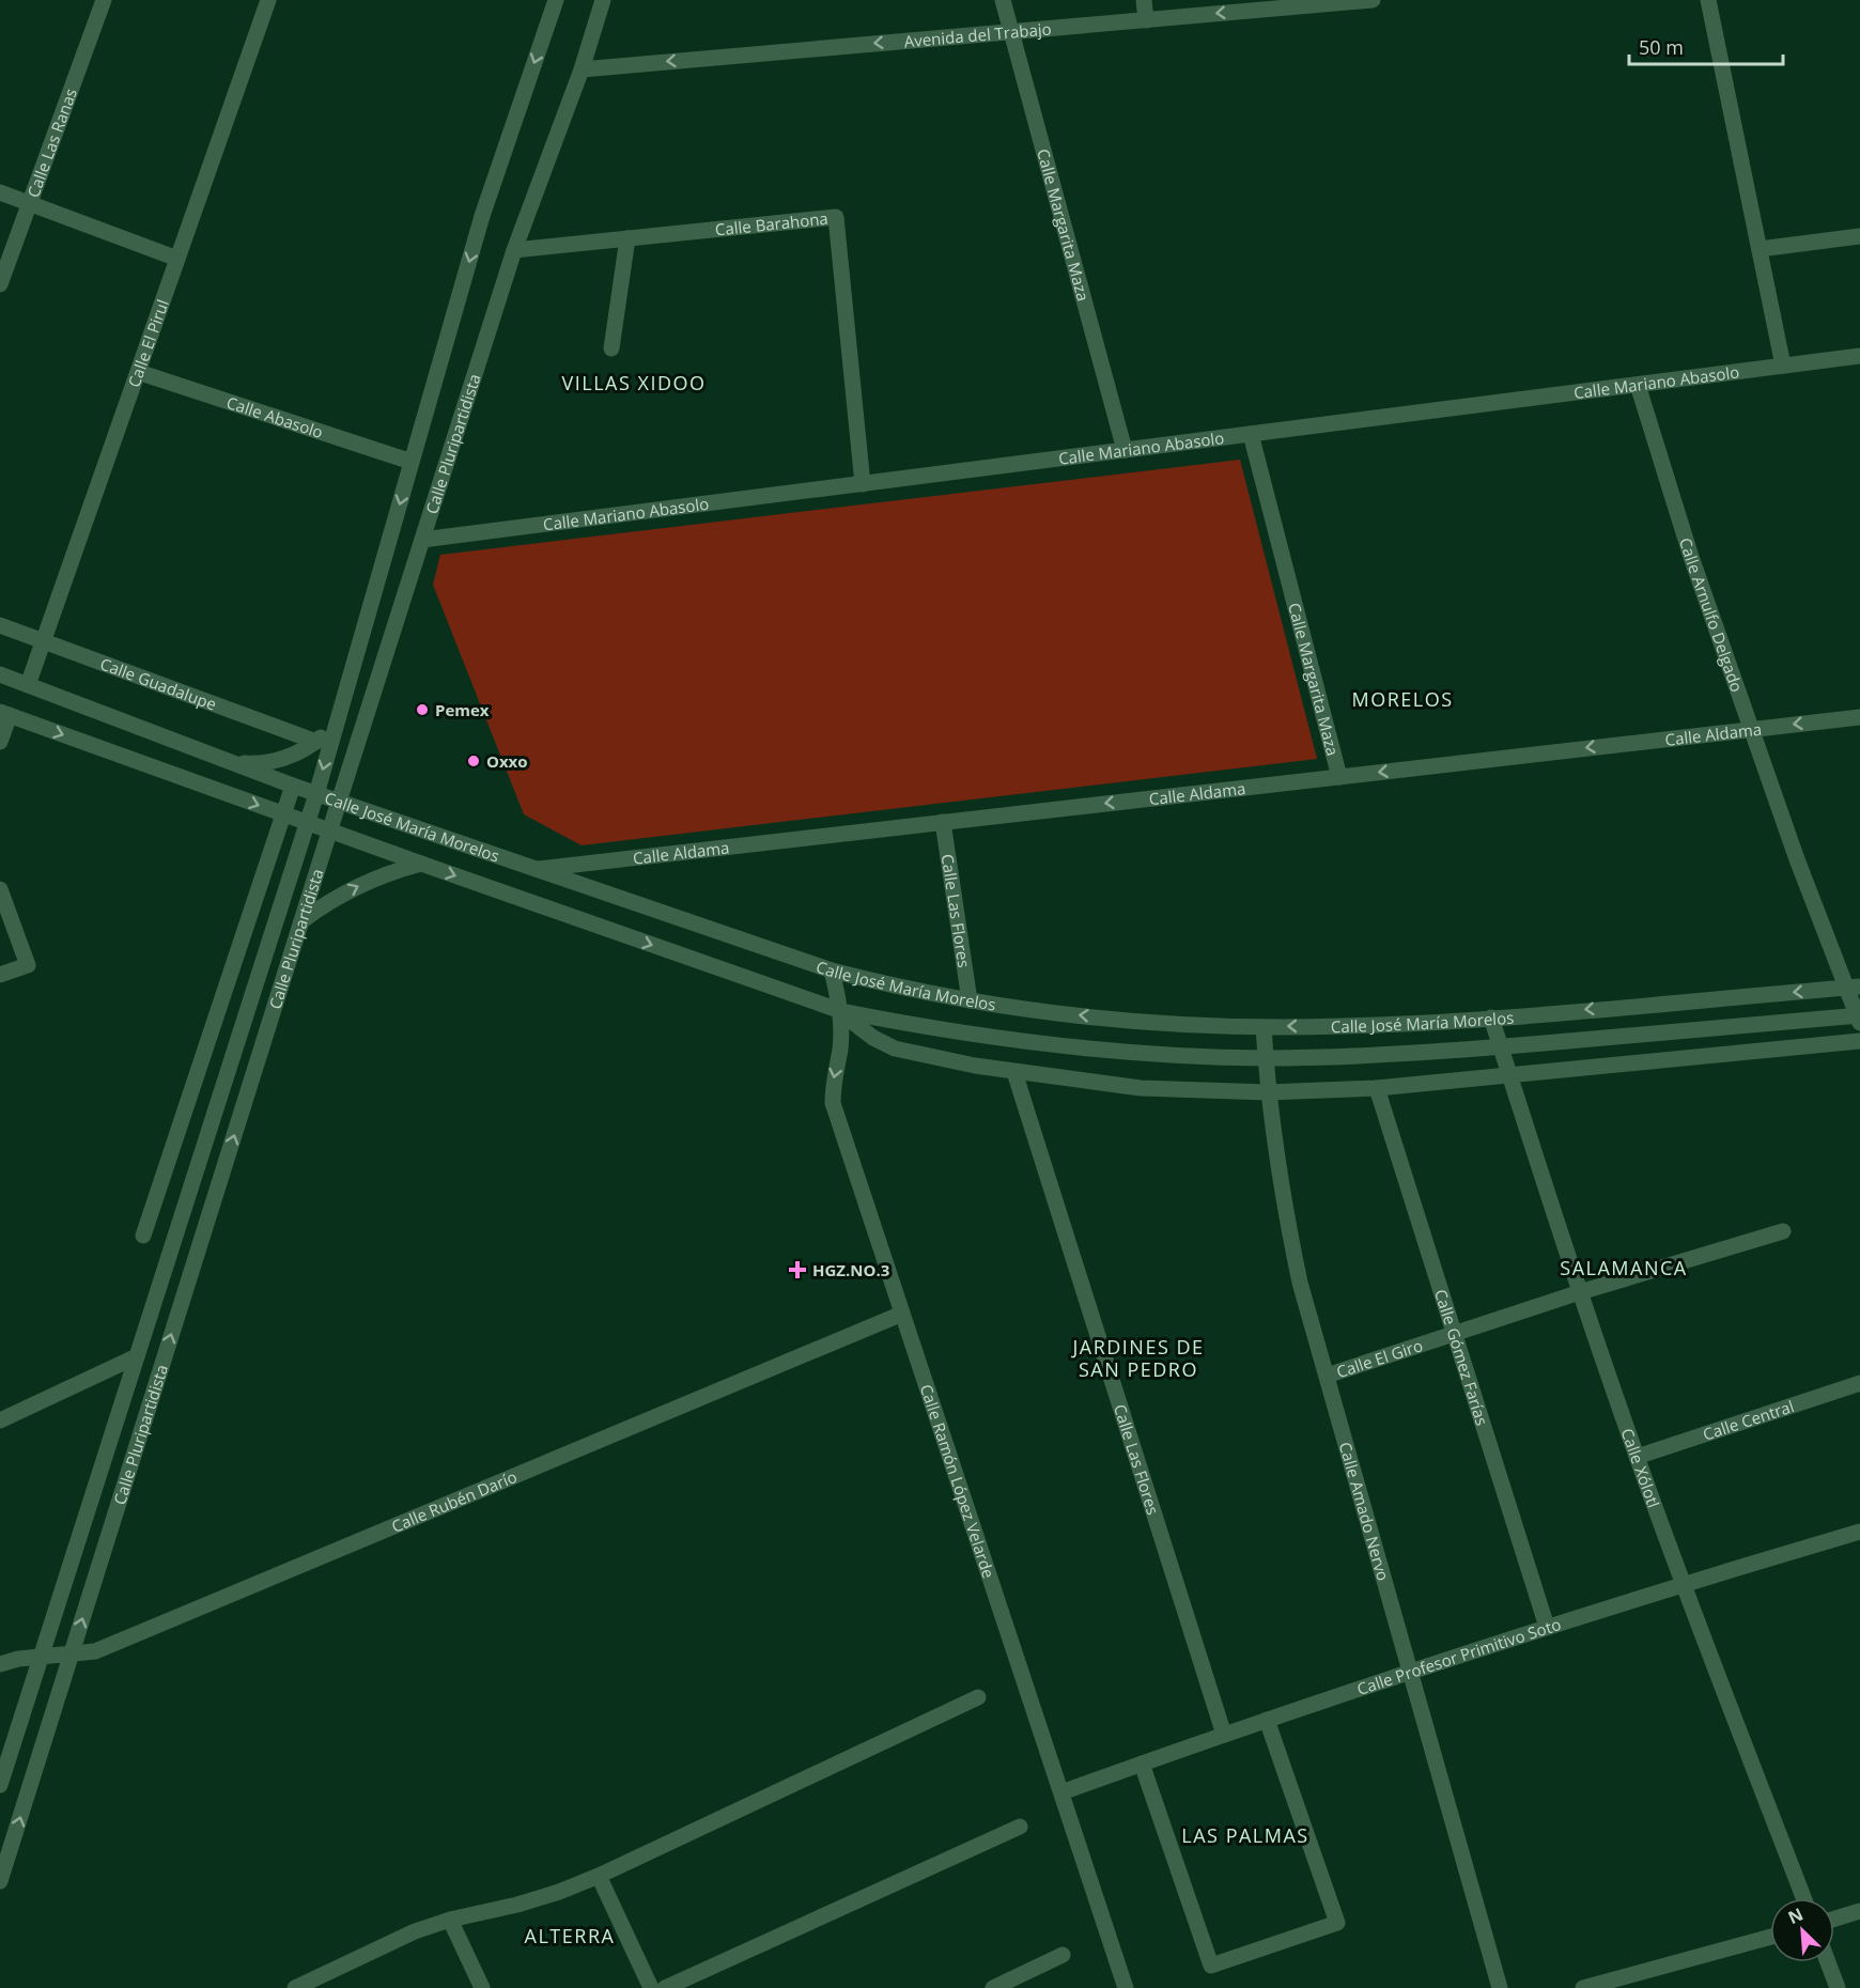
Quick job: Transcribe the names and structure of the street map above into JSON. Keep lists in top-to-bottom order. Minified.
{"streets":{"street":["Avenida del Trabajo","Calle Las Ranas","Calle Barahona","Calle Margarita Maza","Calle El Pirul","Calle Mariano Abasolo","Calle Abasolo","Calle Pluripartidista","Calle Arnulfo Delgado","Calle Guadalupe","Calle Aldama","Calle José María Morelos","Calle Las Flores","Calle El Giro","Calle Gómez Farías","Calle Central","Calle Xólotl","Calle Ramón López Velarde","Calle Rubén Darío","Calle Amado Nervo","Calle Profesor Primitivo Soto"]},"crossings":[["Avenida del Trabajo","Calle Margarita Maza"],["Avenida del Trabajo","Calle Pluripartidista"],["Calle Barahona","Calle Mariano Abasolo"],["Calle Barahona","Calle Pluripartidista"],["Calle Margarita Maza","Calle Mariano Abasolo"],["Calle Margarita Maza","Calle Aldama"],["Calle El Pirul","Calle Abasolo"],["Calle El Pirul","Calle Guadalupe"],["Calle El Pirul","Calle José María Morelos"],["Calle Mariano Abasolo","Calle Pluripartidista"],["Calle Mariano Abasolo","Calle Arnulfo Delgado"],["Calle Abasolo","Calle Pluripartidista"],["Calle Pluripartidista","Calle José María Morelos"],["Calle Pluripartidista","Calle Rubén Darío"],["Calle Arnulfo Delgado","Calle Aldama"],["Calle Arnulfo Delgado","Calle José María Morelos"],["Calle Aldama","Calle José María Morelos"],["Calle Aldama","Calle Las Flores"],["Calle José María Morelos","Calle Las Flores"],["Calle José María Morelos","Calle Xólotl"],["Calle José María Morelos","Calle Ramón López Velarde"],["Calle José María Morelos","Calle Amado Nervo"],["Calle Las Flores","Calle Profesor Primitivo Soto"],["Calle El Giro","Calle Gómez Farías"],["Calle El Giro","Calle Xólotl"],["Calle El Giro","Calle Amado Nervo"],["Calle Gómez Farías","Calle Profesor Primitivo Soto"],["Calle Central","Calle Xólotl"],["Calle Xólotl","Calle Profesor Primitivo Soto"],["Calle Ramón López Velarde","Calle Rubén Darío"],["Calle Ramón López Velarde","Calle Profesor Primitivo Soto"],["Calle Amado Nervo","Calle Profesor Primitivo Soto"]],"one_way":["Avenida del Trabajo","Calle Aldama"],"districts":["VILLAS XIDOO","MORELOS","SALAMANCA","JARDINES DE SAN PEDRO","LAS PALMAS","ALTERRA"],"places":{"other":["Pemex","Oxxo"],"health":["HGZ.NO.3"]},"scale_bar":"50 m","north":"top left"}
